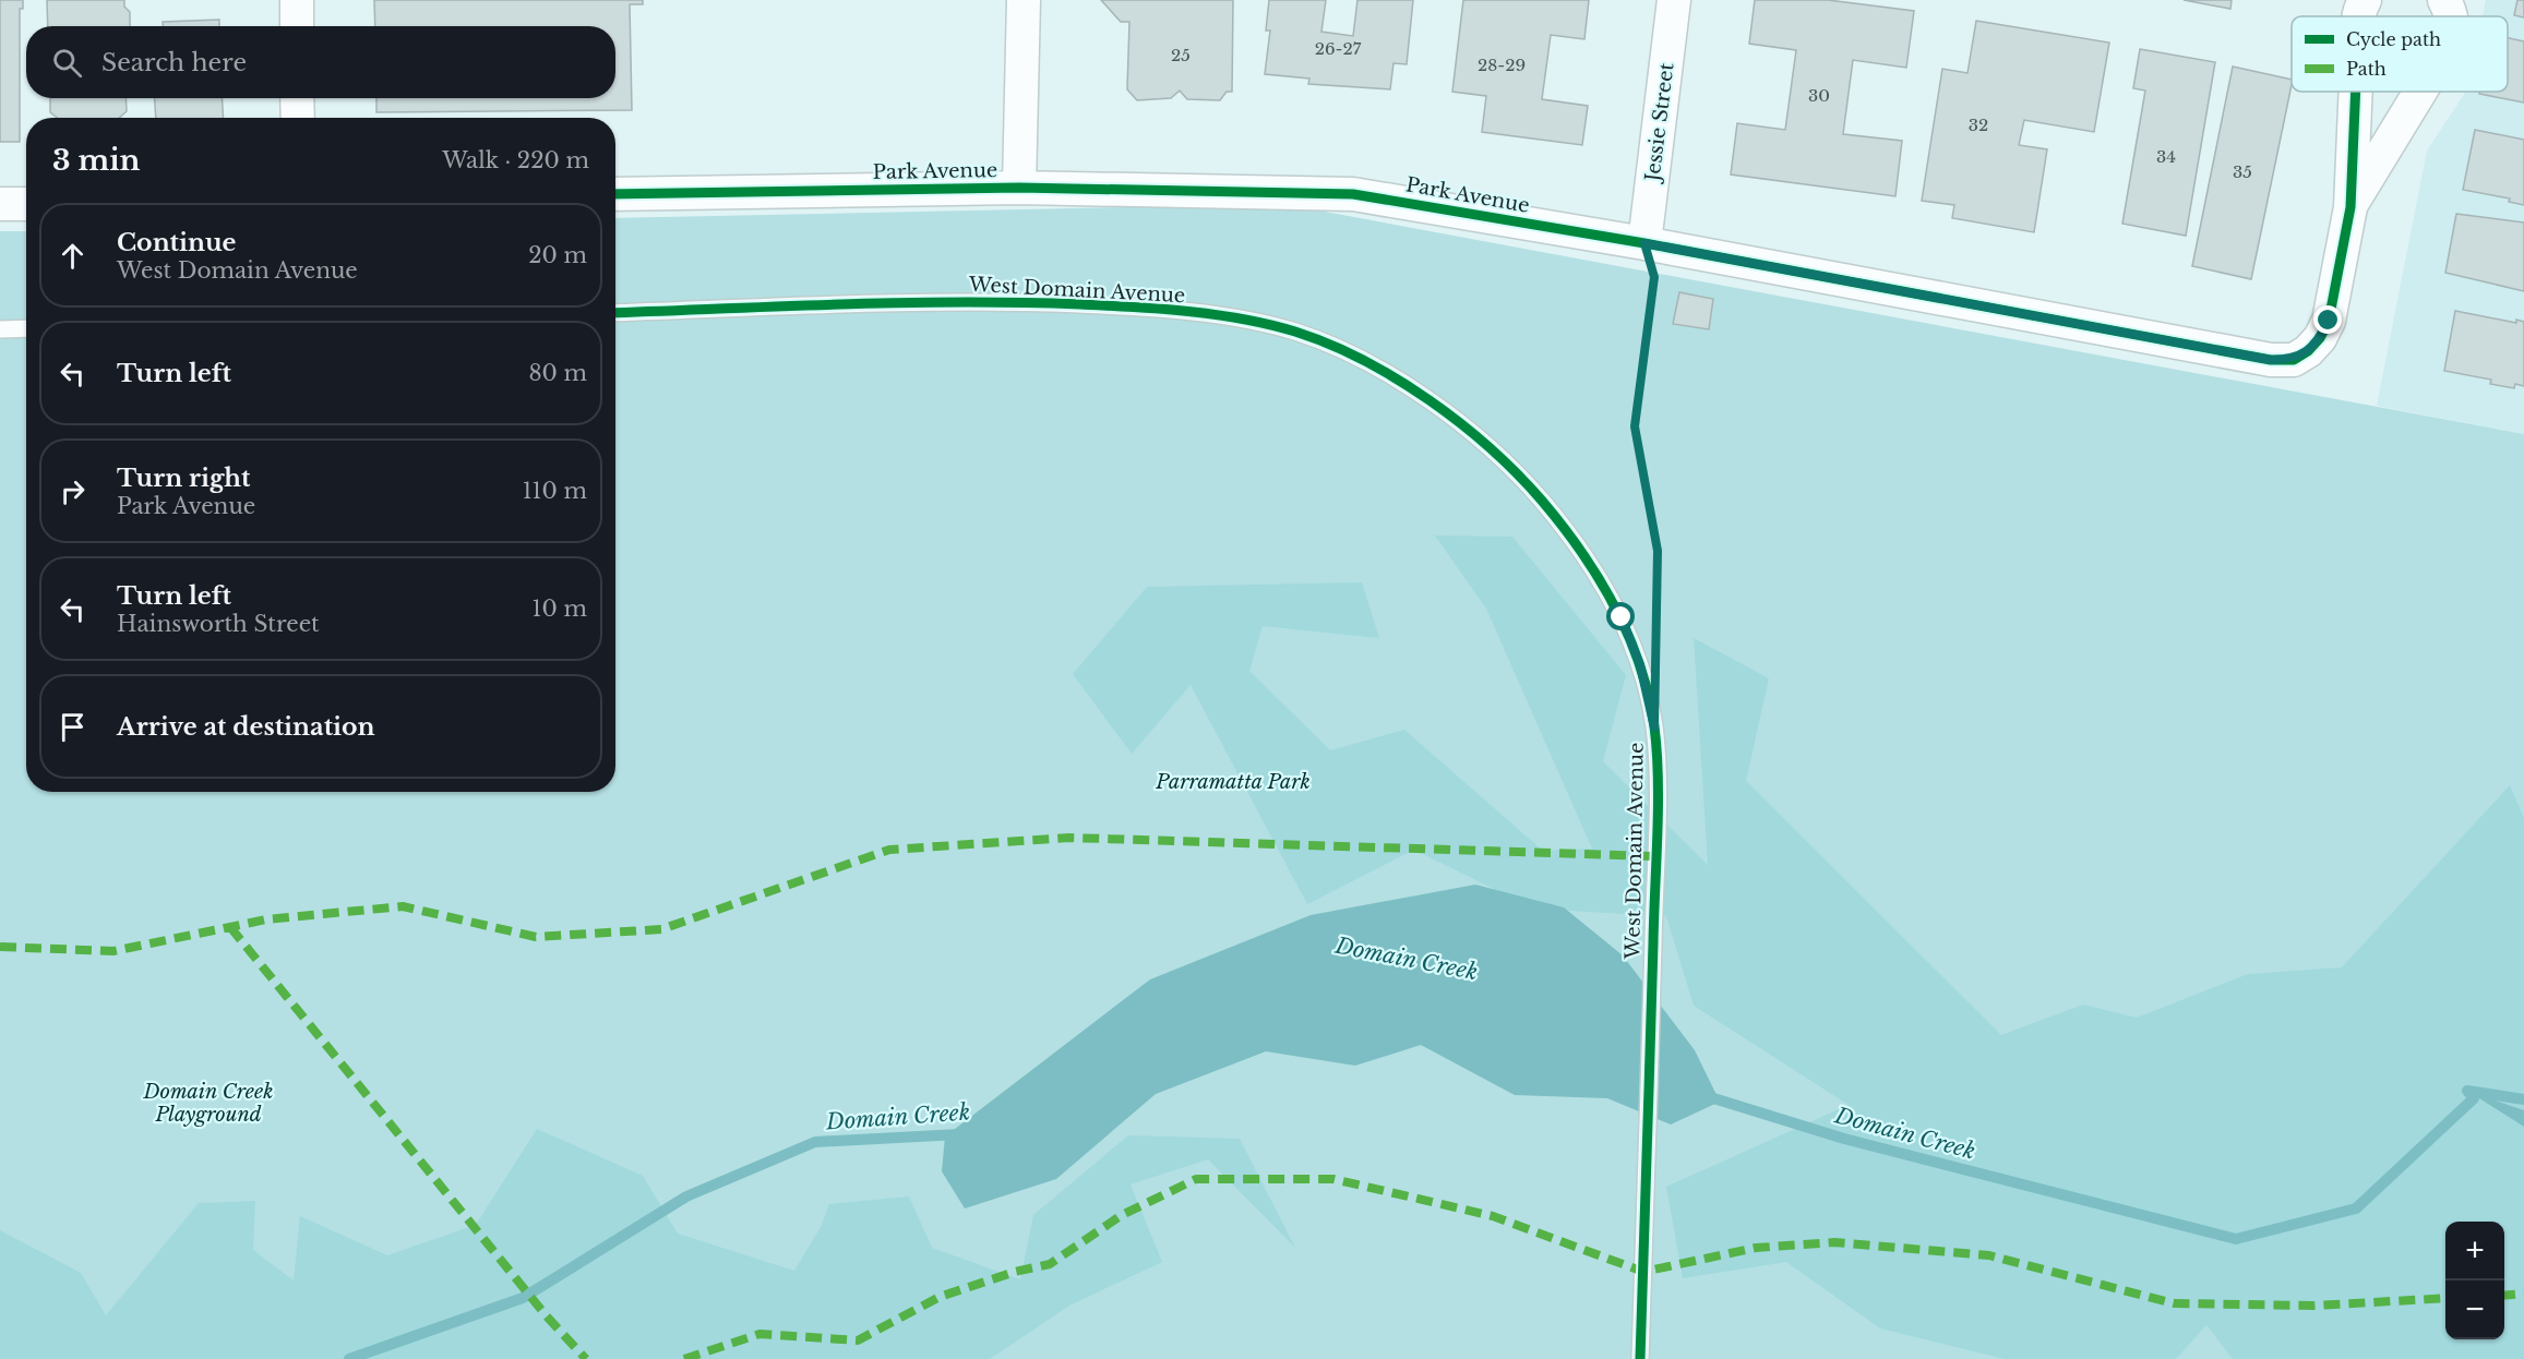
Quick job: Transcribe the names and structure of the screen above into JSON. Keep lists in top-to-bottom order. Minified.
{"streets":{"street":["Jessie Street","Park Avenue"],"lane":["West Domain Avenue"]},"crossings":[["Jessie Street","Park Avenue"]],"water":["Domain Creek"],"parks":["Parramatta Park","Domain Creek Playground"],"house_numbers":["26-27","25","28-29","30","32","34","35"],"legend":["Cycle path","Path"],"page":{"search":"Search here","heading":["3 min","Walk · 220 m"],"list":[["Continue","West Domain Avenue","20 m"],["Turn left","80 m"],["Turn right","Park Avenue","110 m"],["Turn left","Hainsworth Street","10 m"],"Arrive at destination"],"map_buttons":["+","−"]}}
